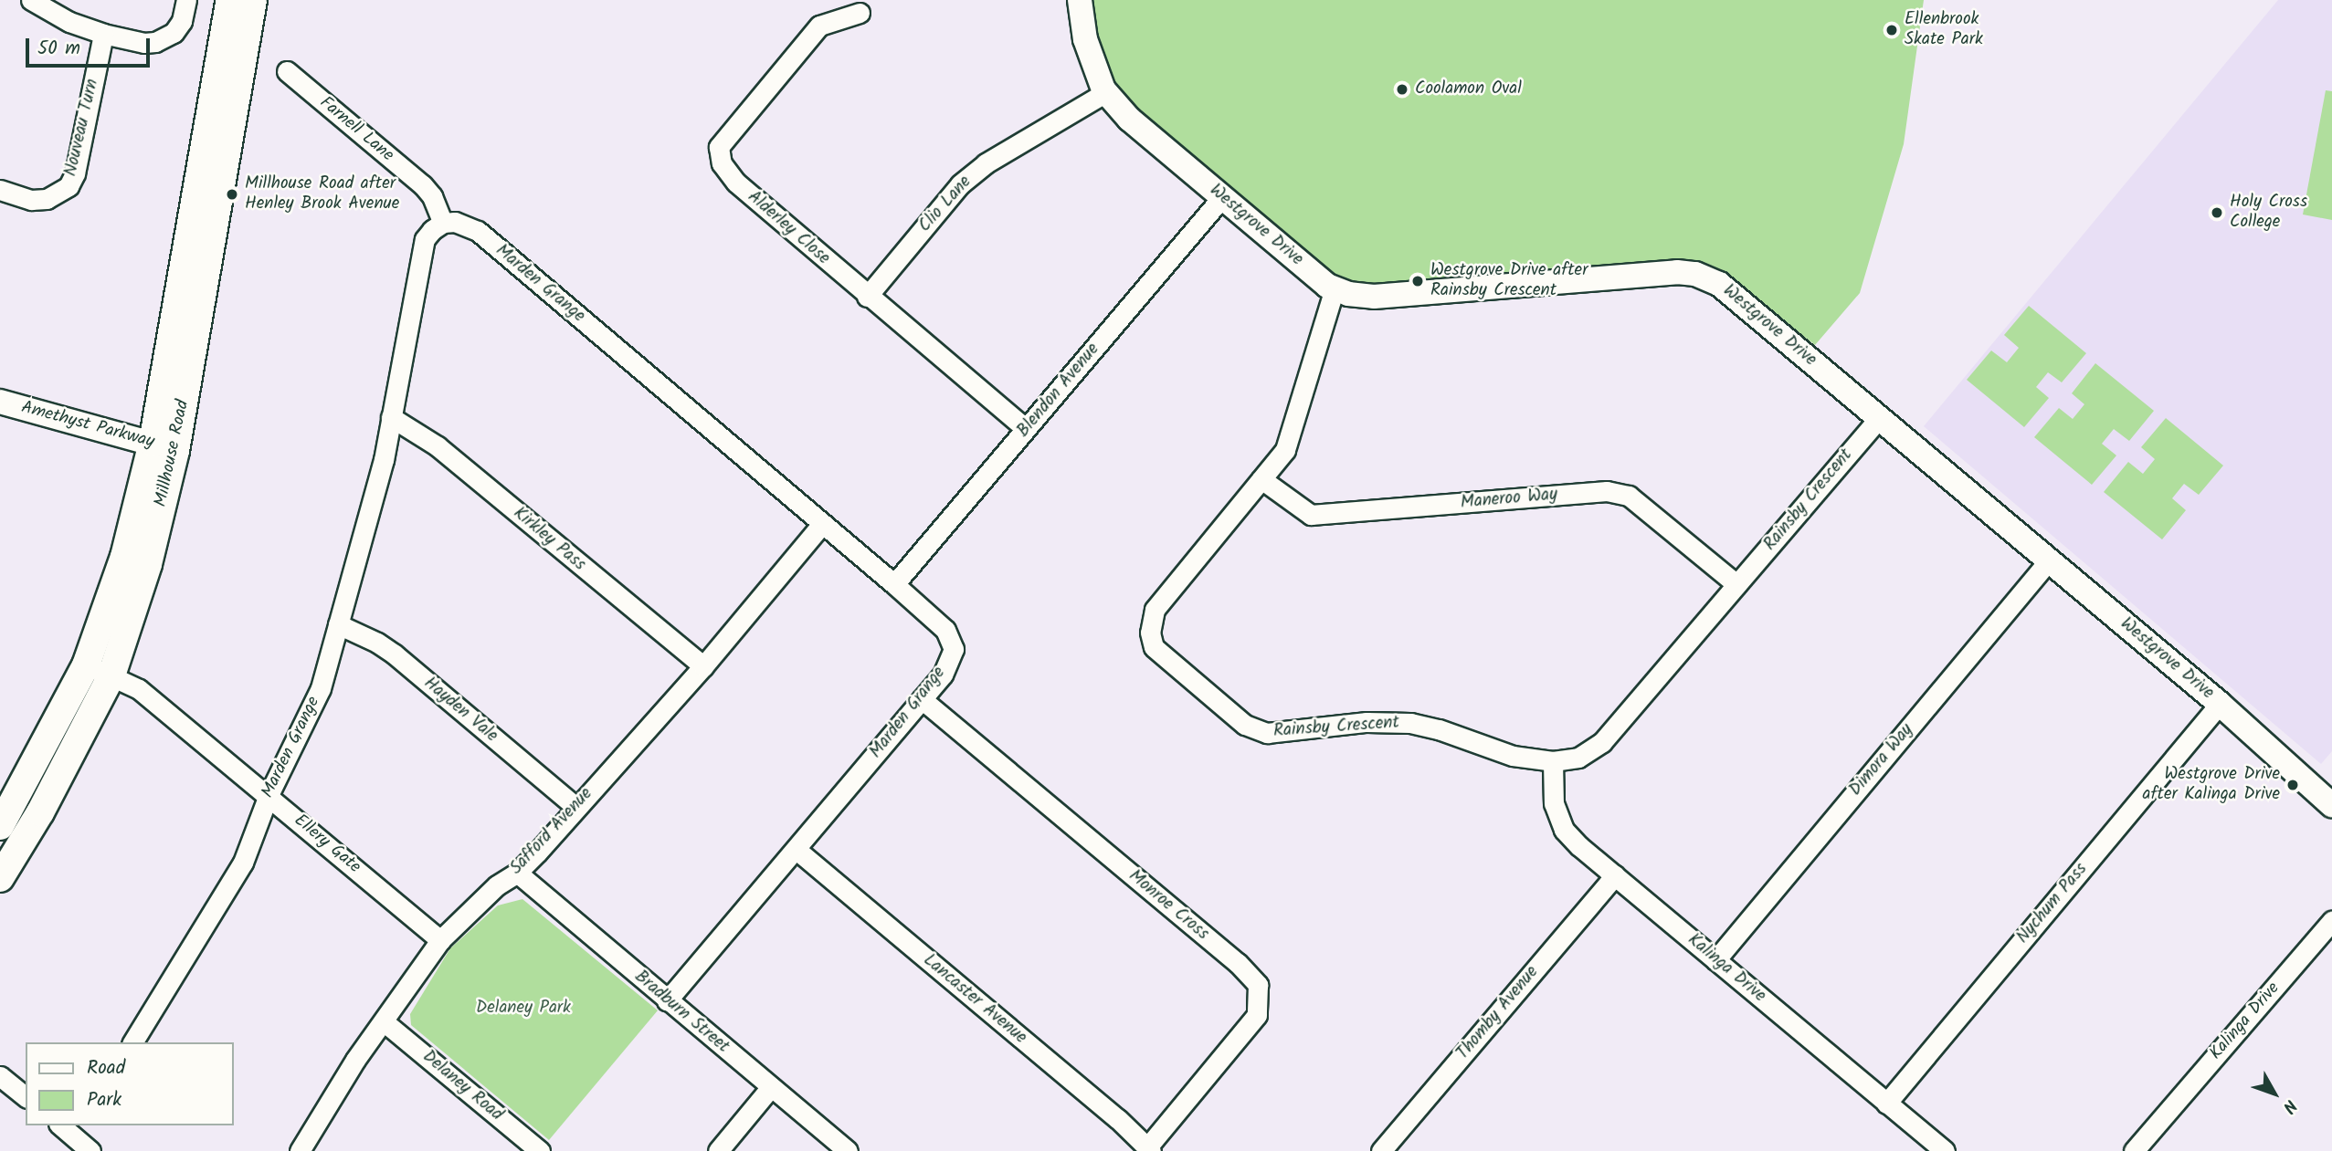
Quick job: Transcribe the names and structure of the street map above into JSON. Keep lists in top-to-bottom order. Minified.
{"streets":{"main road":["Millhouse Road"],"street":["Nouveau Turn","Farnell Lane","Clio Lane","Westgrove Drive","Alderley Close","Marden Grange","Blendon Avenue","Amethyst Parkway","Maneroo Way","Rainsby Crescent","Kirkley Pass","Hayden Vale","Dimora Way","Safford Avenue","Ellery Gate","Nychum Pass","Monroe Cross","Kalinga Drive","Lancaster Avenue","Bradburn Street","Thomby Avenue","Delaney Road"]},"crossings":[["Farnell Lane","Marden Grange"],["Clio Lane","Westgrove Drive"],["Clio Lane","Alderley Close"],["Westgrove Drive","Blendon Avenue"],["Westgrove Drive","Rainsby Crescent"],["Westgrove Drive","Dimora Way"],["Westgrove Drive","Nychum Pass"],["Alderley Close","Blendon Avenue"],["Marden Grange","Blendon Avenue"],["Marden Grange","Kirkley Pass"],["Marden Grange","Hayden Vale"],["Marden Grange","Safford Avenue"],["Marden Grange","Ellery Gate"],["Marden Grange","Monroe Cross"],["Marden Grange","Lancaster Avenue"],["Marden Grange","Bradburn Street"],["Amethyst Parkway","Millhouse Road"],["Millhouse Road","Ellery Gate"],["Maneroo Way","Rainsby Crescent"],["Rainsby Crescent","Kalinga Drive"],["Kirkley Pass","Safford Avenue"],["Hayden Vale","Safford Avenue"],["Dimora Way","Kalinga Drive"],["Safford Avenue","Ellery Gate"],["Safford Avenue","Bradburn Street"],["Safford Avenue","Delaney Road"],["Nychum Pass","Kalinga Drive"],["Monroe Cross","Lancaster Avenue"],["Kalinga Drive","Thomby Avenue"]],"parks":["Delaney Park"],"places":["Ellenbrook Skate Park","Coolamon Oval","Millhouse Road after Henley Brook Avenue","Holy Cross College","Westgrove Drive after Rainsby Crescent","Westgrove Drive after Kalinga Drive"],"legend":["Road","Park"],"scale_bar":"50 m","north":"bottom right"}
